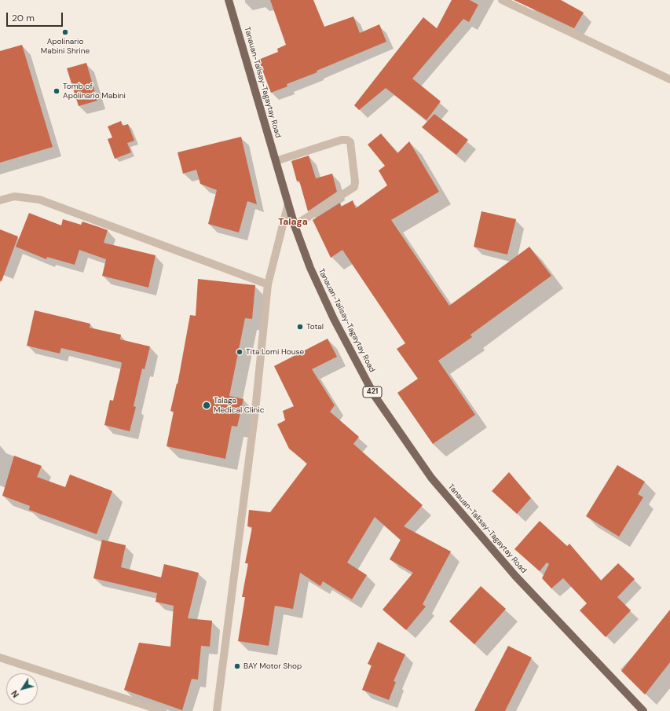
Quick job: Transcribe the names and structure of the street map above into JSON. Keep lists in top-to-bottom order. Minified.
{"streets":{"main road":["Tanauan-Talisay-Tagaytay Road","421"]},"districts":["Talaga"],"places":["Apolinario Mabini Shrine","Tomb of Apolinario Mabini","Total","Tita Lomi House","Talaga Medical Clinic","BAY Motor Shop"],"scale_bar":"20 m","north":"bottom left"}
